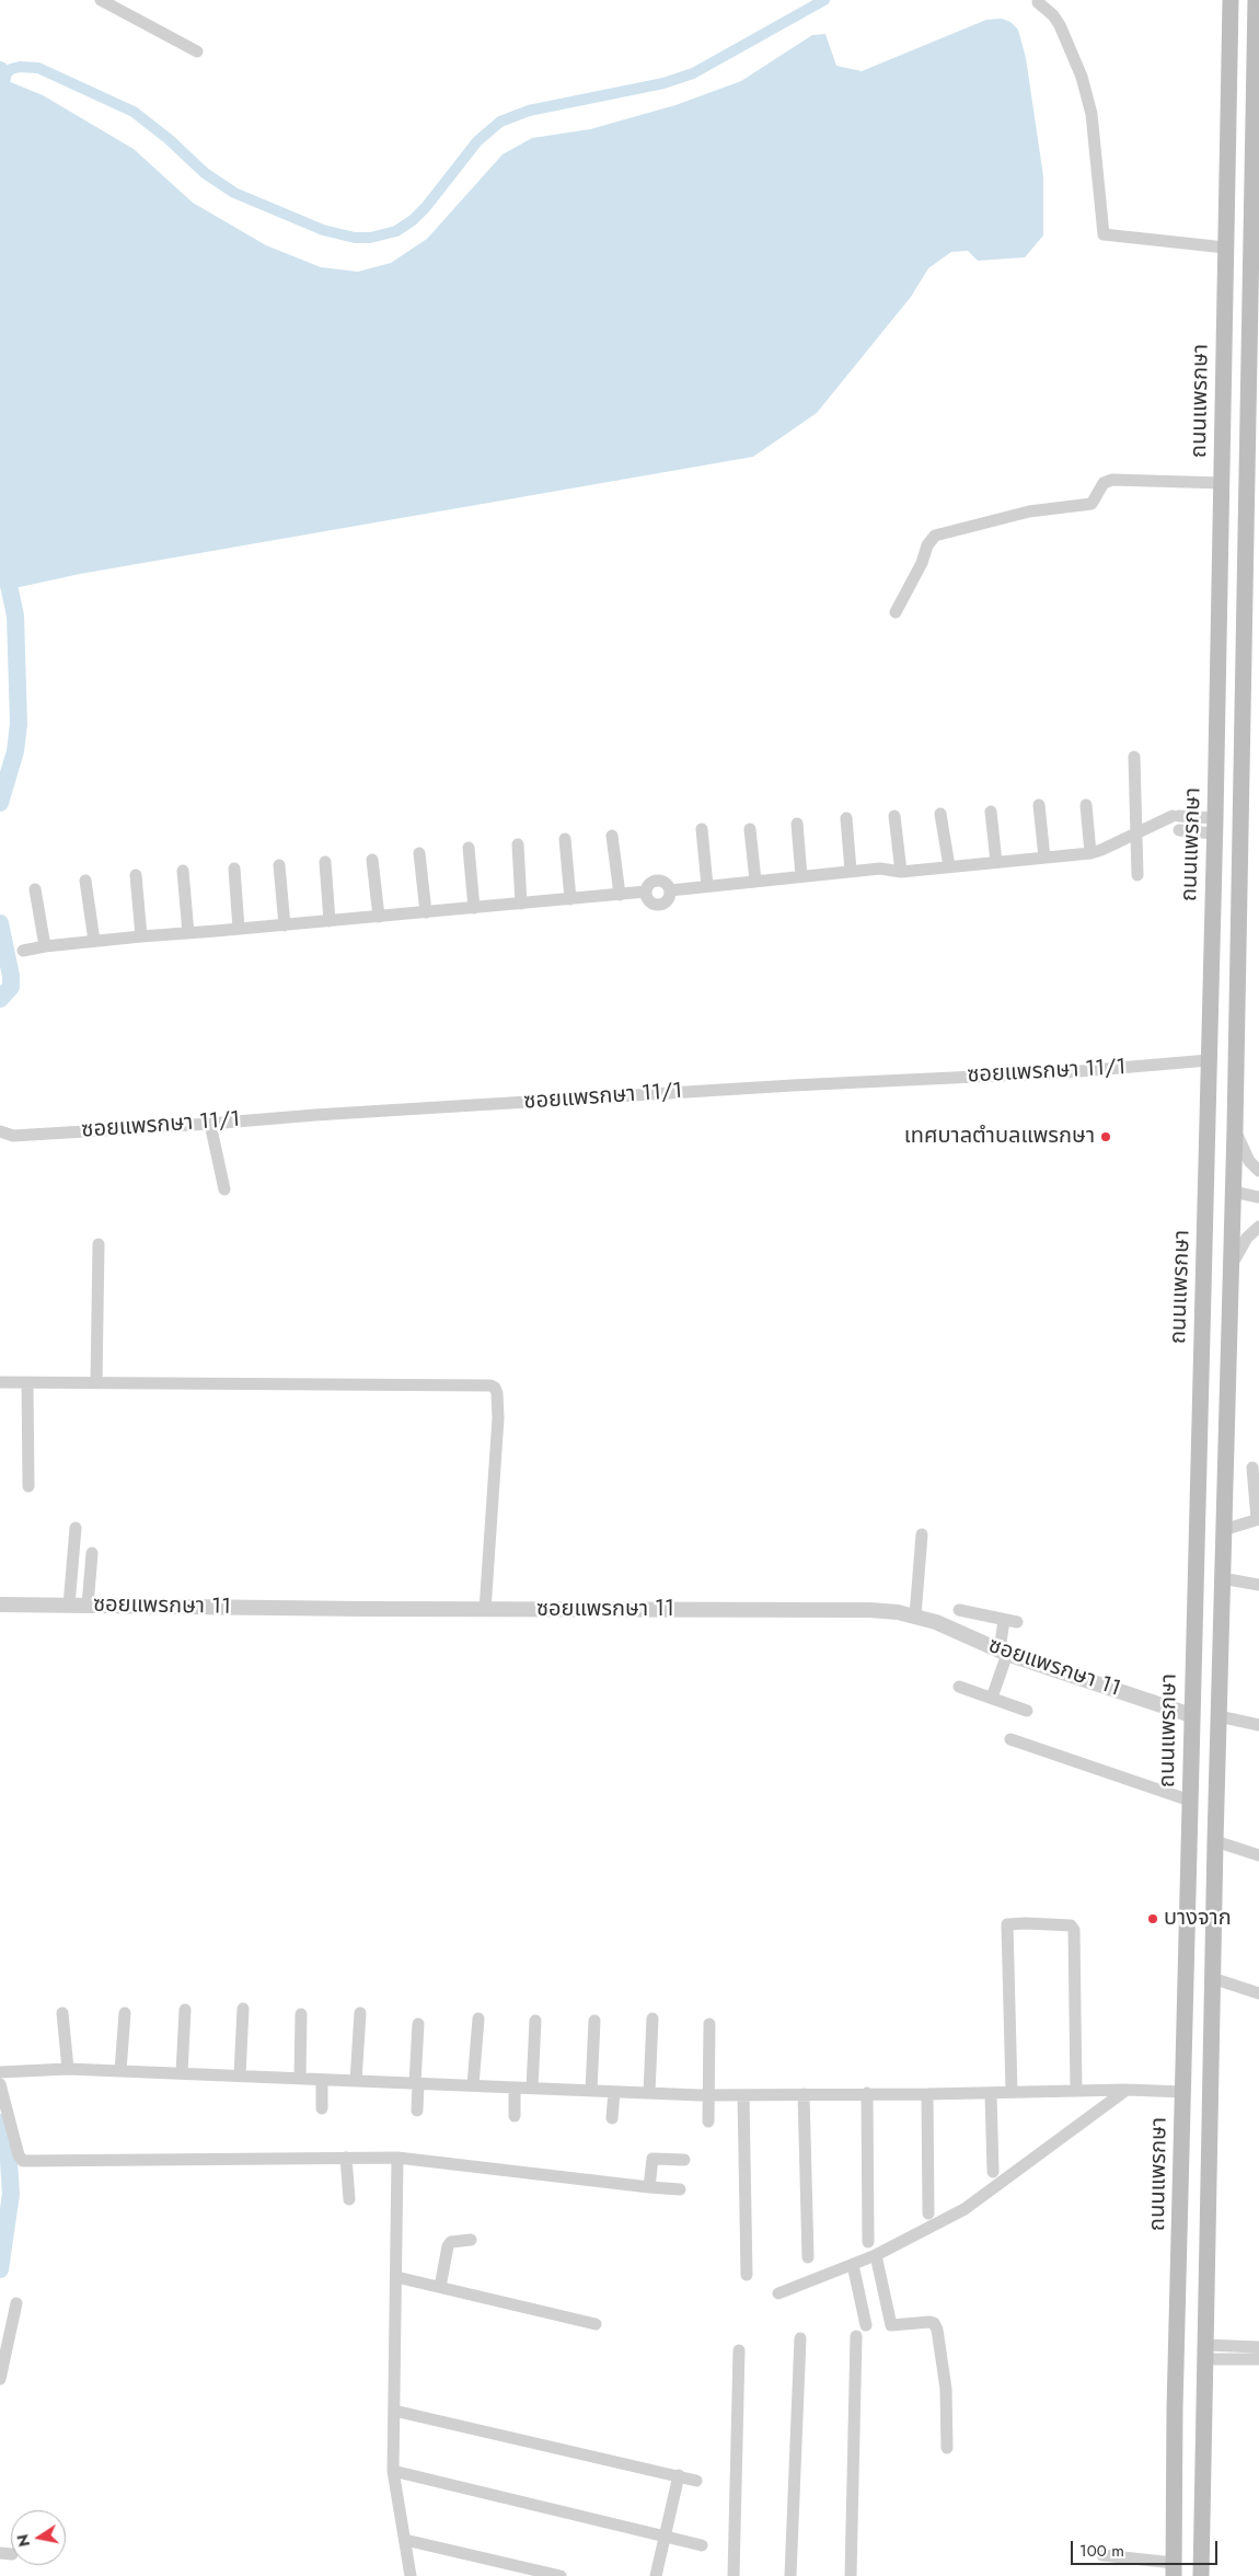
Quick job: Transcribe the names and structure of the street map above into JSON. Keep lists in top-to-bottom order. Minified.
{"streets":{"main road":["ถนนแพรกษา"],"street":["ซอยแพรกษา 11/1","ซอยแพรกษา 11"]},"crossings":[["ถนนแพรกษา","ซอยแพรกษา 11/1"],["ถนนแพรกษา","ซอยแพรกษา 11"]],"places":["เทศบาลตำบลแพรกษา","บางจาก"],"scale_bar":"100 m","north":"left"}
